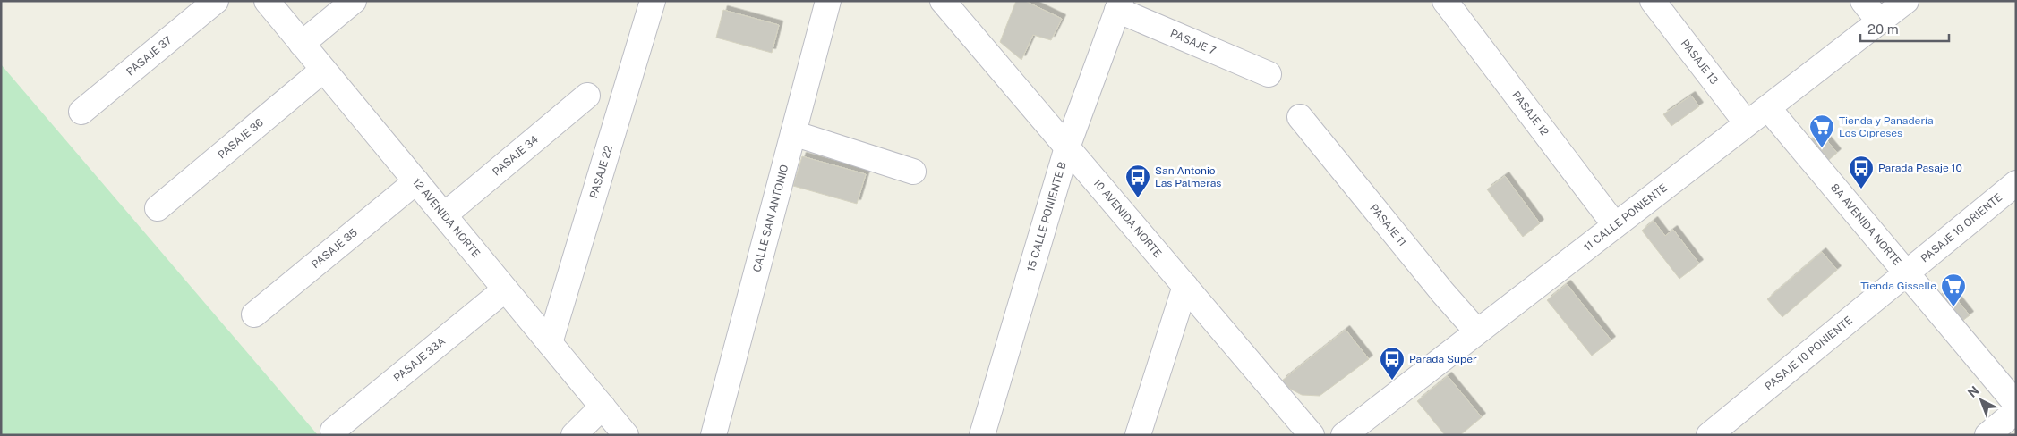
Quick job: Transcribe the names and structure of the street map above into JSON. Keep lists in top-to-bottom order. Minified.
{"streets":{"street":["PASAJE 7","PASAJE 37","PASAJE 13","PASAJE 12","PASAJE 36","PASAJE 34","PASAJE 22","15 CALLE PONIENTE B","12 AVENIDA NORTE","CALLE SAN ANTONIO","10 AVENIDA NORTE","11 CALLE PONIENTE","8A AVENIDA NORTE","PASAJE 11","PASAJE 10 ORIENTE","PASAJE 35","PASAJE 10 PONIENTE","PASAJE 33A"]},"crossings":[["PASAJE 7","15 CALLE PONIENTE B"],["PASAJE 13","11 CALLE PONIENTE"],["PASAJE 12","11 CALLE PONIENTE"],["PASAJE 36","12 AVENIDA NORTE"],["PASAJE 34","12 AVENIDA NORTE"],["PASAJE 22","12 AVENIDA NORTE"],["15 CALLE PONIENTE B","10 AVENIDA NORTE"],["12 AVENIDA NORTE","PASAJE 35"],["12 AVENIDA NORTE","PASAJE 33A"],["11 CALLE PONIENTE","8A AVENIDA NORTE"],["11 CALLE PONIENTE","PASAJE 11"],["8A AVENIDA NORTE","PASAJE 10 ORIENTE"],["8A AVENIDA NORTE","PASAJE 10 PONIENTE"],["PASAJE 10 ORIENTE","PASAJE 10 PONIENTE"]],"places":{"supermarket":["Tienda y Panadería Los Cipreses","Tienda Gisselle"],"bus stop":["Parada Pasaje 10","San Antonio Las Palmeras","Parada Super"]},"scale_bar":"20 m","north":"top left"}
